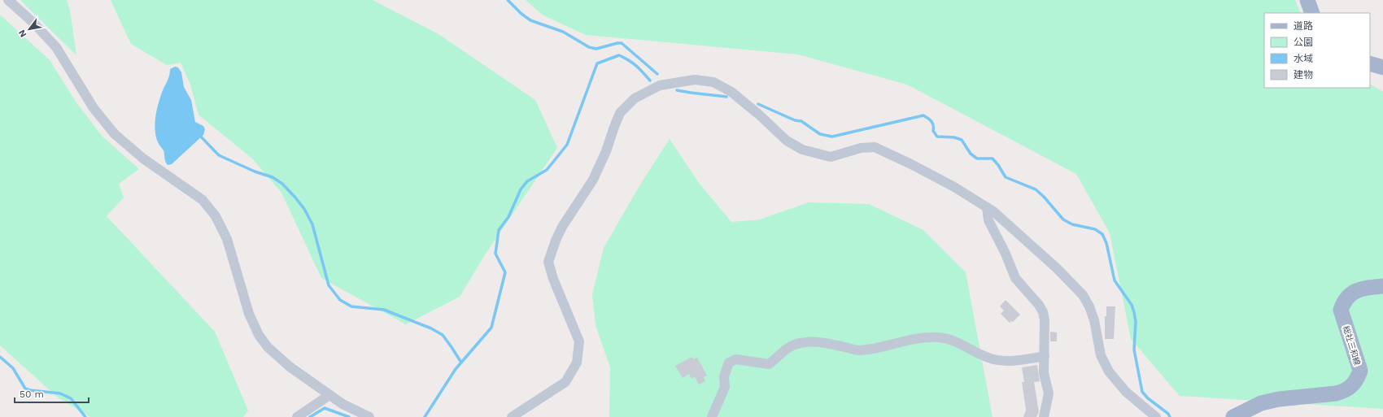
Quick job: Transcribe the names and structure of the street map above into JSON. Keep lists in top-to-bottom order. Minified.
{"streets":{"main road":["総社三和線"]},"legend":["道路","公園","水域","建物"],"scale_bar":"50 m","north":"bottom left"}
